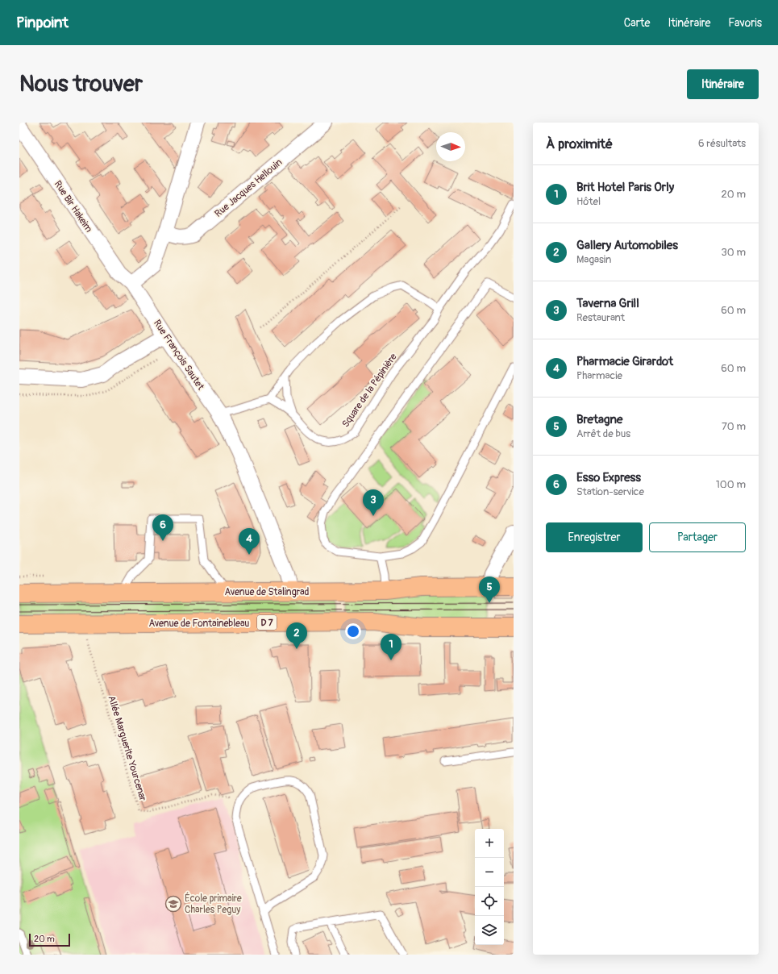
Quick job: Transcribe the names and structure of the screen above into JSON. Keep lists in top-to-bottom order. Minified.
{"streets":{"main road":["Avenue de Stalingrad","D 7","Avenue de Fontainebleau"],"street":["Rue Jacques Hellouin","Rue Bir Hakeim","Rue François Sautet"],"lane":["Square de la Pépinière"],"path":["Allée Marguerite Yourcenar"]},"crossings":[["Rue Bir Hakeim","Rue François Sautet"],["Rue François Sautet","Avenue de Stalingrad"],["Avenue de Fontainebleau","Allée Marguerite Yourcenar"]],"places":{"school or university":["École primaire Charles Peguy"]},"scale_bar":"20 m","north":"right","page":{"header":"Pinpoint","nav":["Carte","Itinéraire","Favoris"],"buttons":["Itinéraire",["Enregistrer","Partager"]],"title":"Nous trouver","heading":["À proximité","6 résultats"],"list":[{"mark":"1","name":"Brit Hotel Paris Orly","note":"Hôtel","value":"20 m"},{"mark":"2","name":"Gallery Automobiles","note":"Magasin","value":"30 m"},{"mark":"3","name":"Taverna Grill","note":"Restaurant","value":"60 m"},{"mark":"4","name":"Pharmacie Girardot","note":"Pharmacie","value":"60 m"},{"mark":"5","name":"Bretagne","note":"Arrêt de bus","value":"70 m"},{"mark":"6","name":"Esso Express","note":"Station-service","value":"100 m"}],"pins":["3","6","4","5","2","1"],"map_buttons":["+","−"],"scale":"20 m"}}
